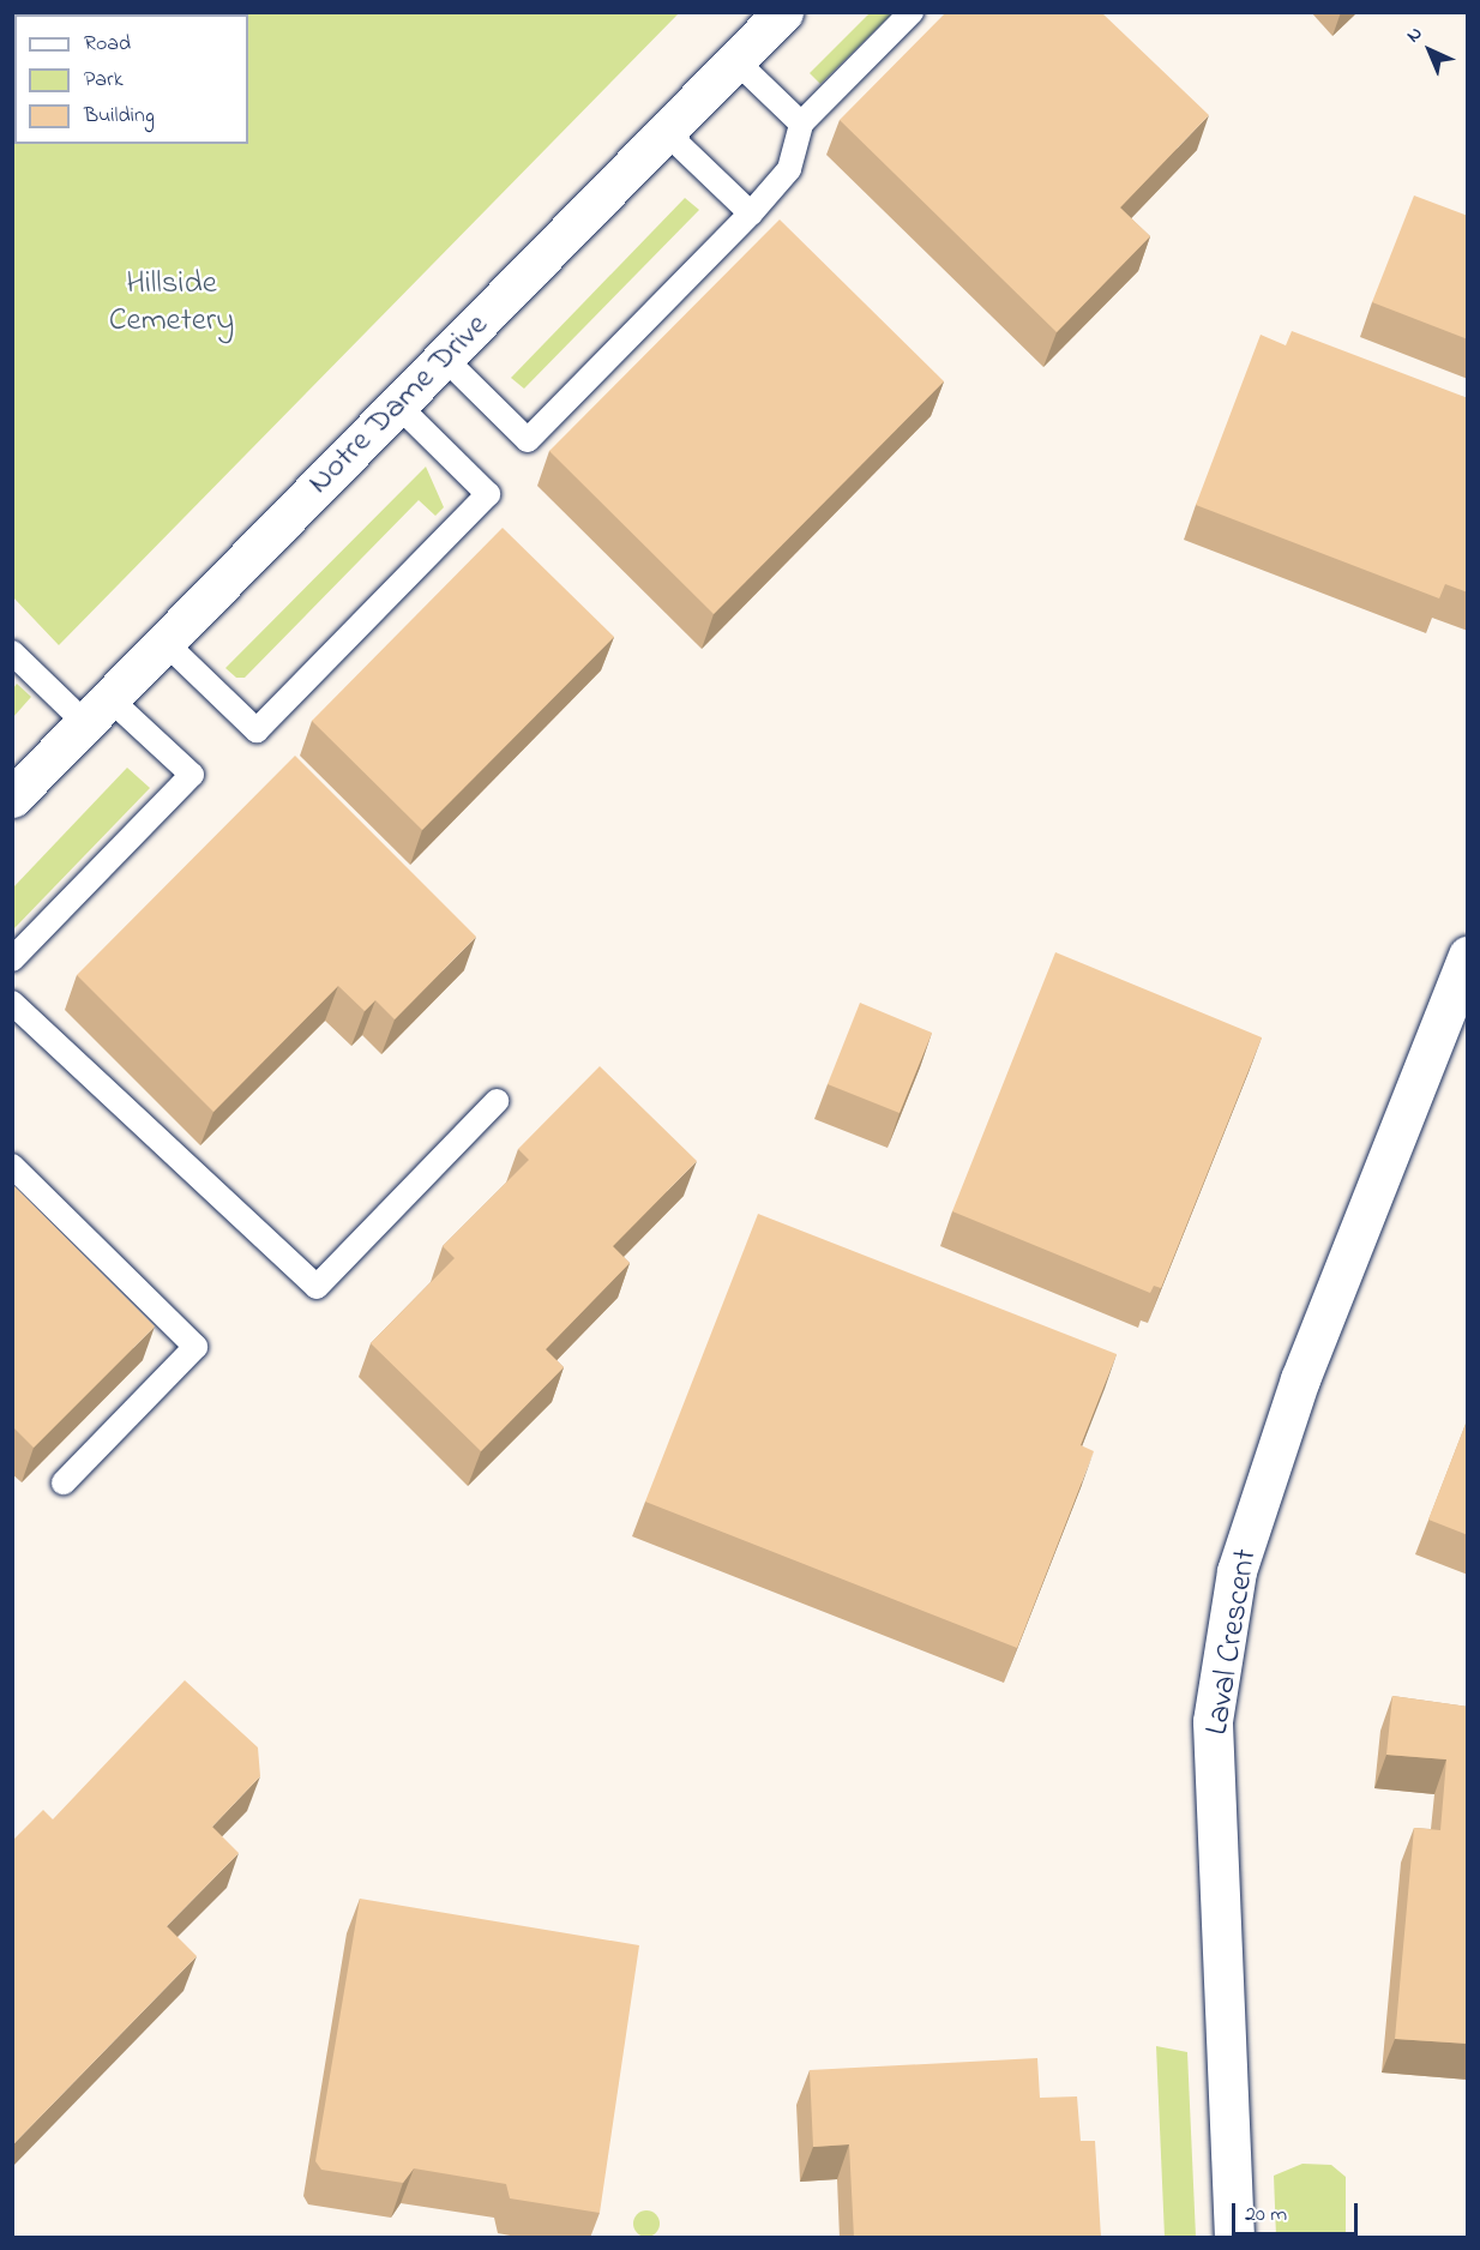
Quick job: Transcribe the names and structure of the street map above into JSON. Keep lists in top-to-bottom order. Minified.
{"streets":{"street":["Notre Dame Drive","Laval Crescent"]},"parks":["Hillside Cemetery"],"legend":["Road","Park","Building"],"scale_bar":"20 m","north":"top left"}
